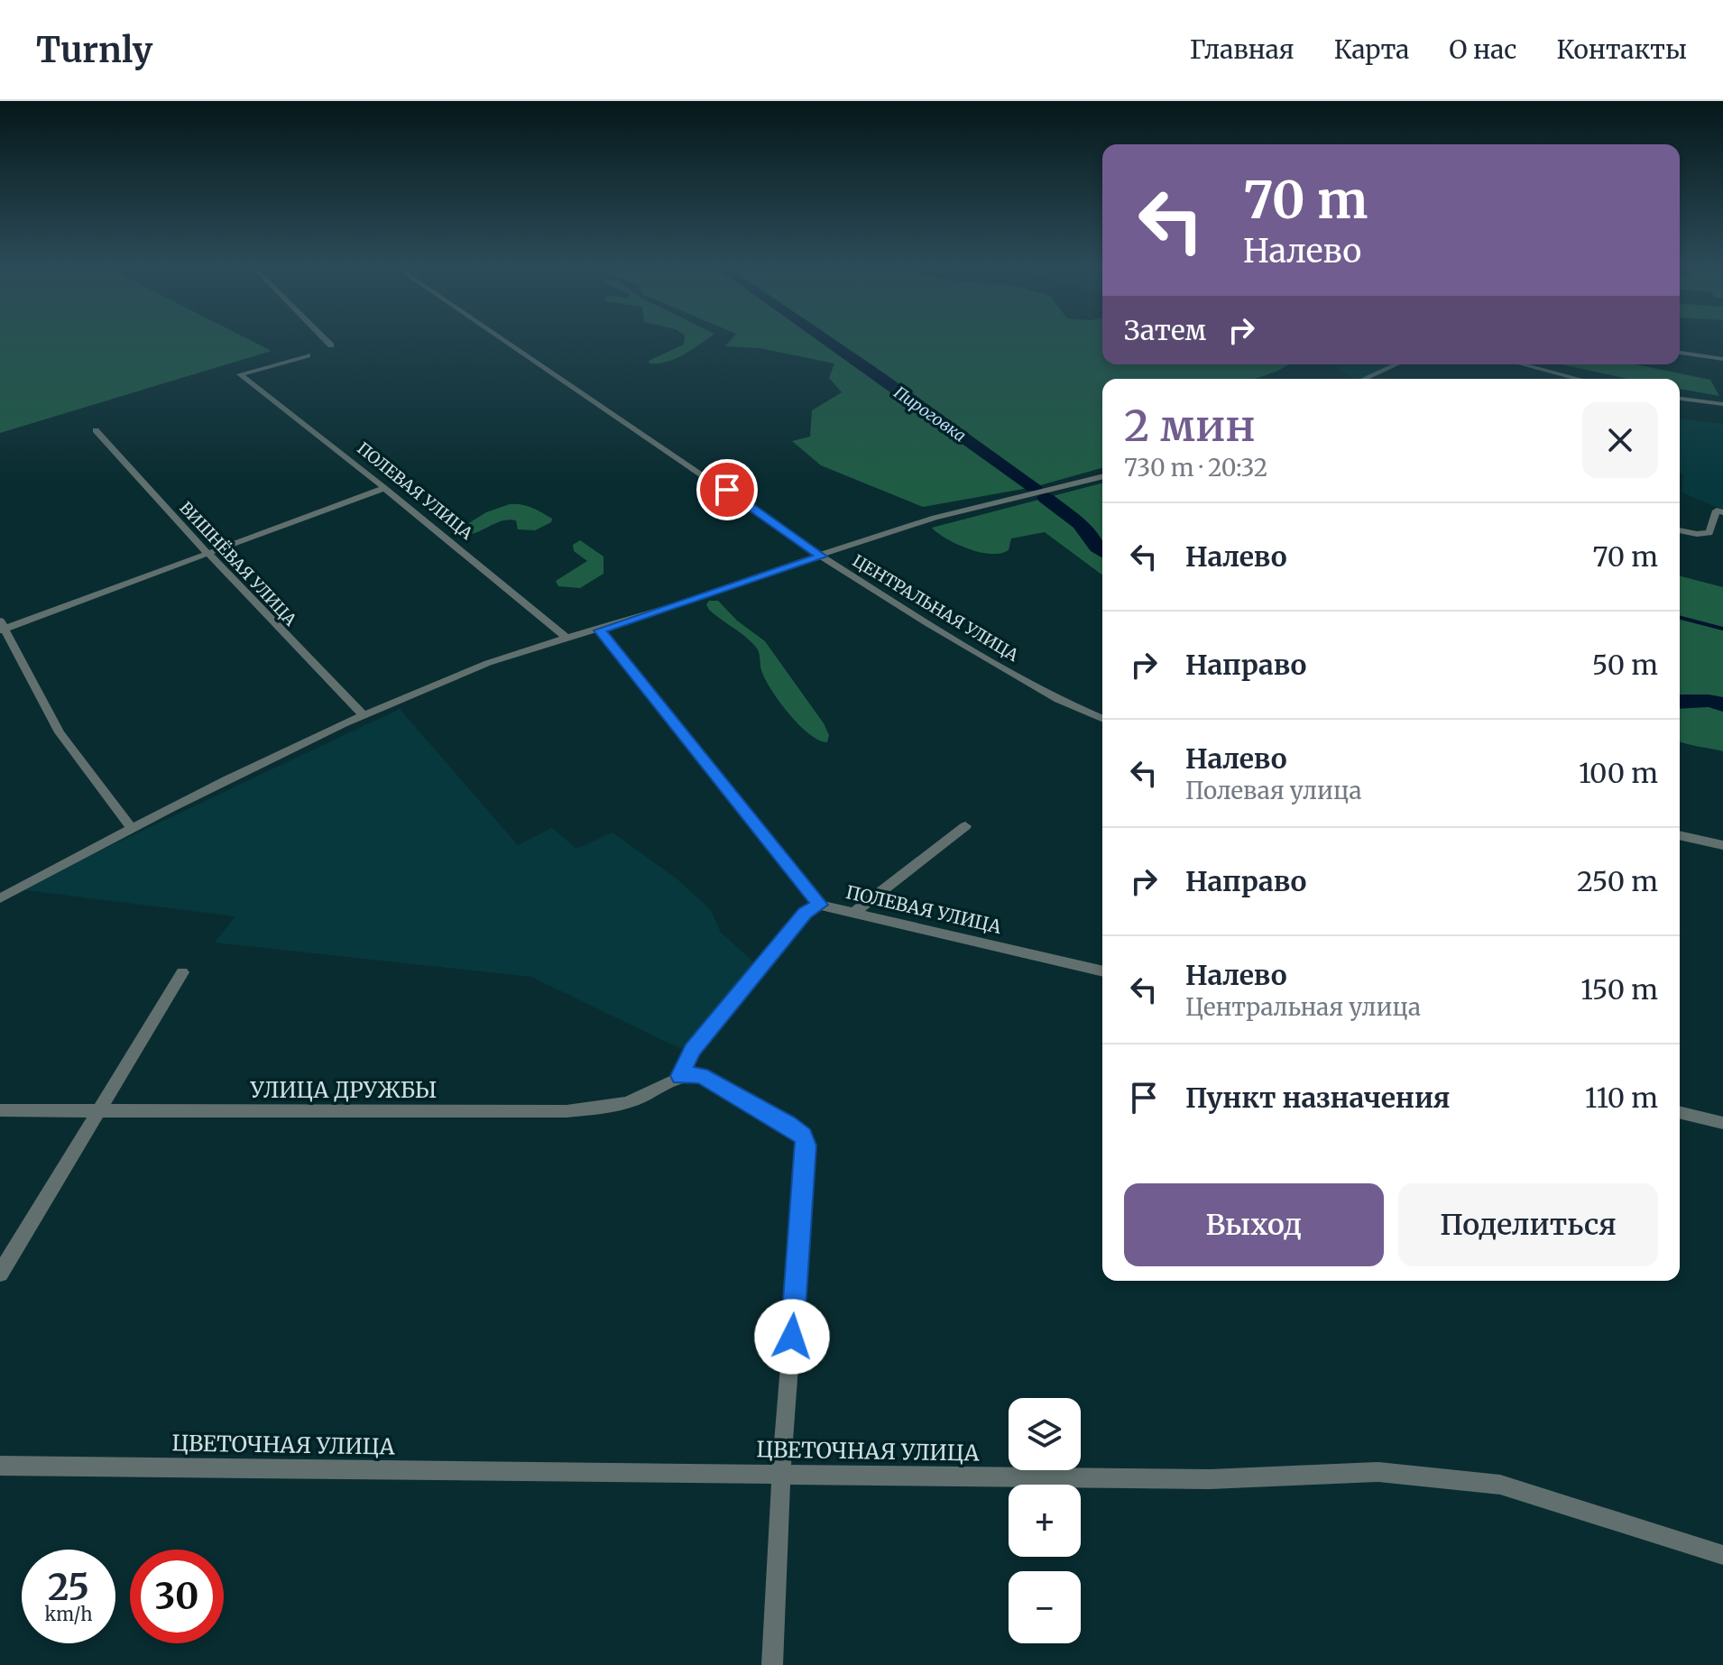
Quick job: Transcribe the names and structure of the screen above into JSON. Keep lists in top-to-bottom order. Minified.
{"streets":{"street":["ПОЛЕВАЯ УЛИЦА","ВИШНЁВАЯ УЛИЦА","ЦЕНТРАЛЬНАЯ УЛИЦА","УЛИЦА ДРУЖБЫ","ЦВЕТОЧНАЯ УЛИЦА"]},"water":["Пироговка"],"page":{"header":"Turnly","nav":["Главная","Карта","О нас","Контакты"],"turn":["70 m","Налево"],"then":"Затем","heading":["2 мин","730 m · 20:32"],"list":[{"name":"Налево","value":"70 m"},{"name":"Направо","value":"50 m"},{"name":"Налево","note":"Полевая улица","value":"100 m"},{"name":"Направо","value":"250 m"},{"name":"Налево","note":"Центральная улица","value":"150 m"},{"name":"Пункт назначения","value":"110 m"}],"buttons":["Выход","Поделиться"],"map_buttons":["+","−"],"speed":"25 km/h","limit":"30"}}
